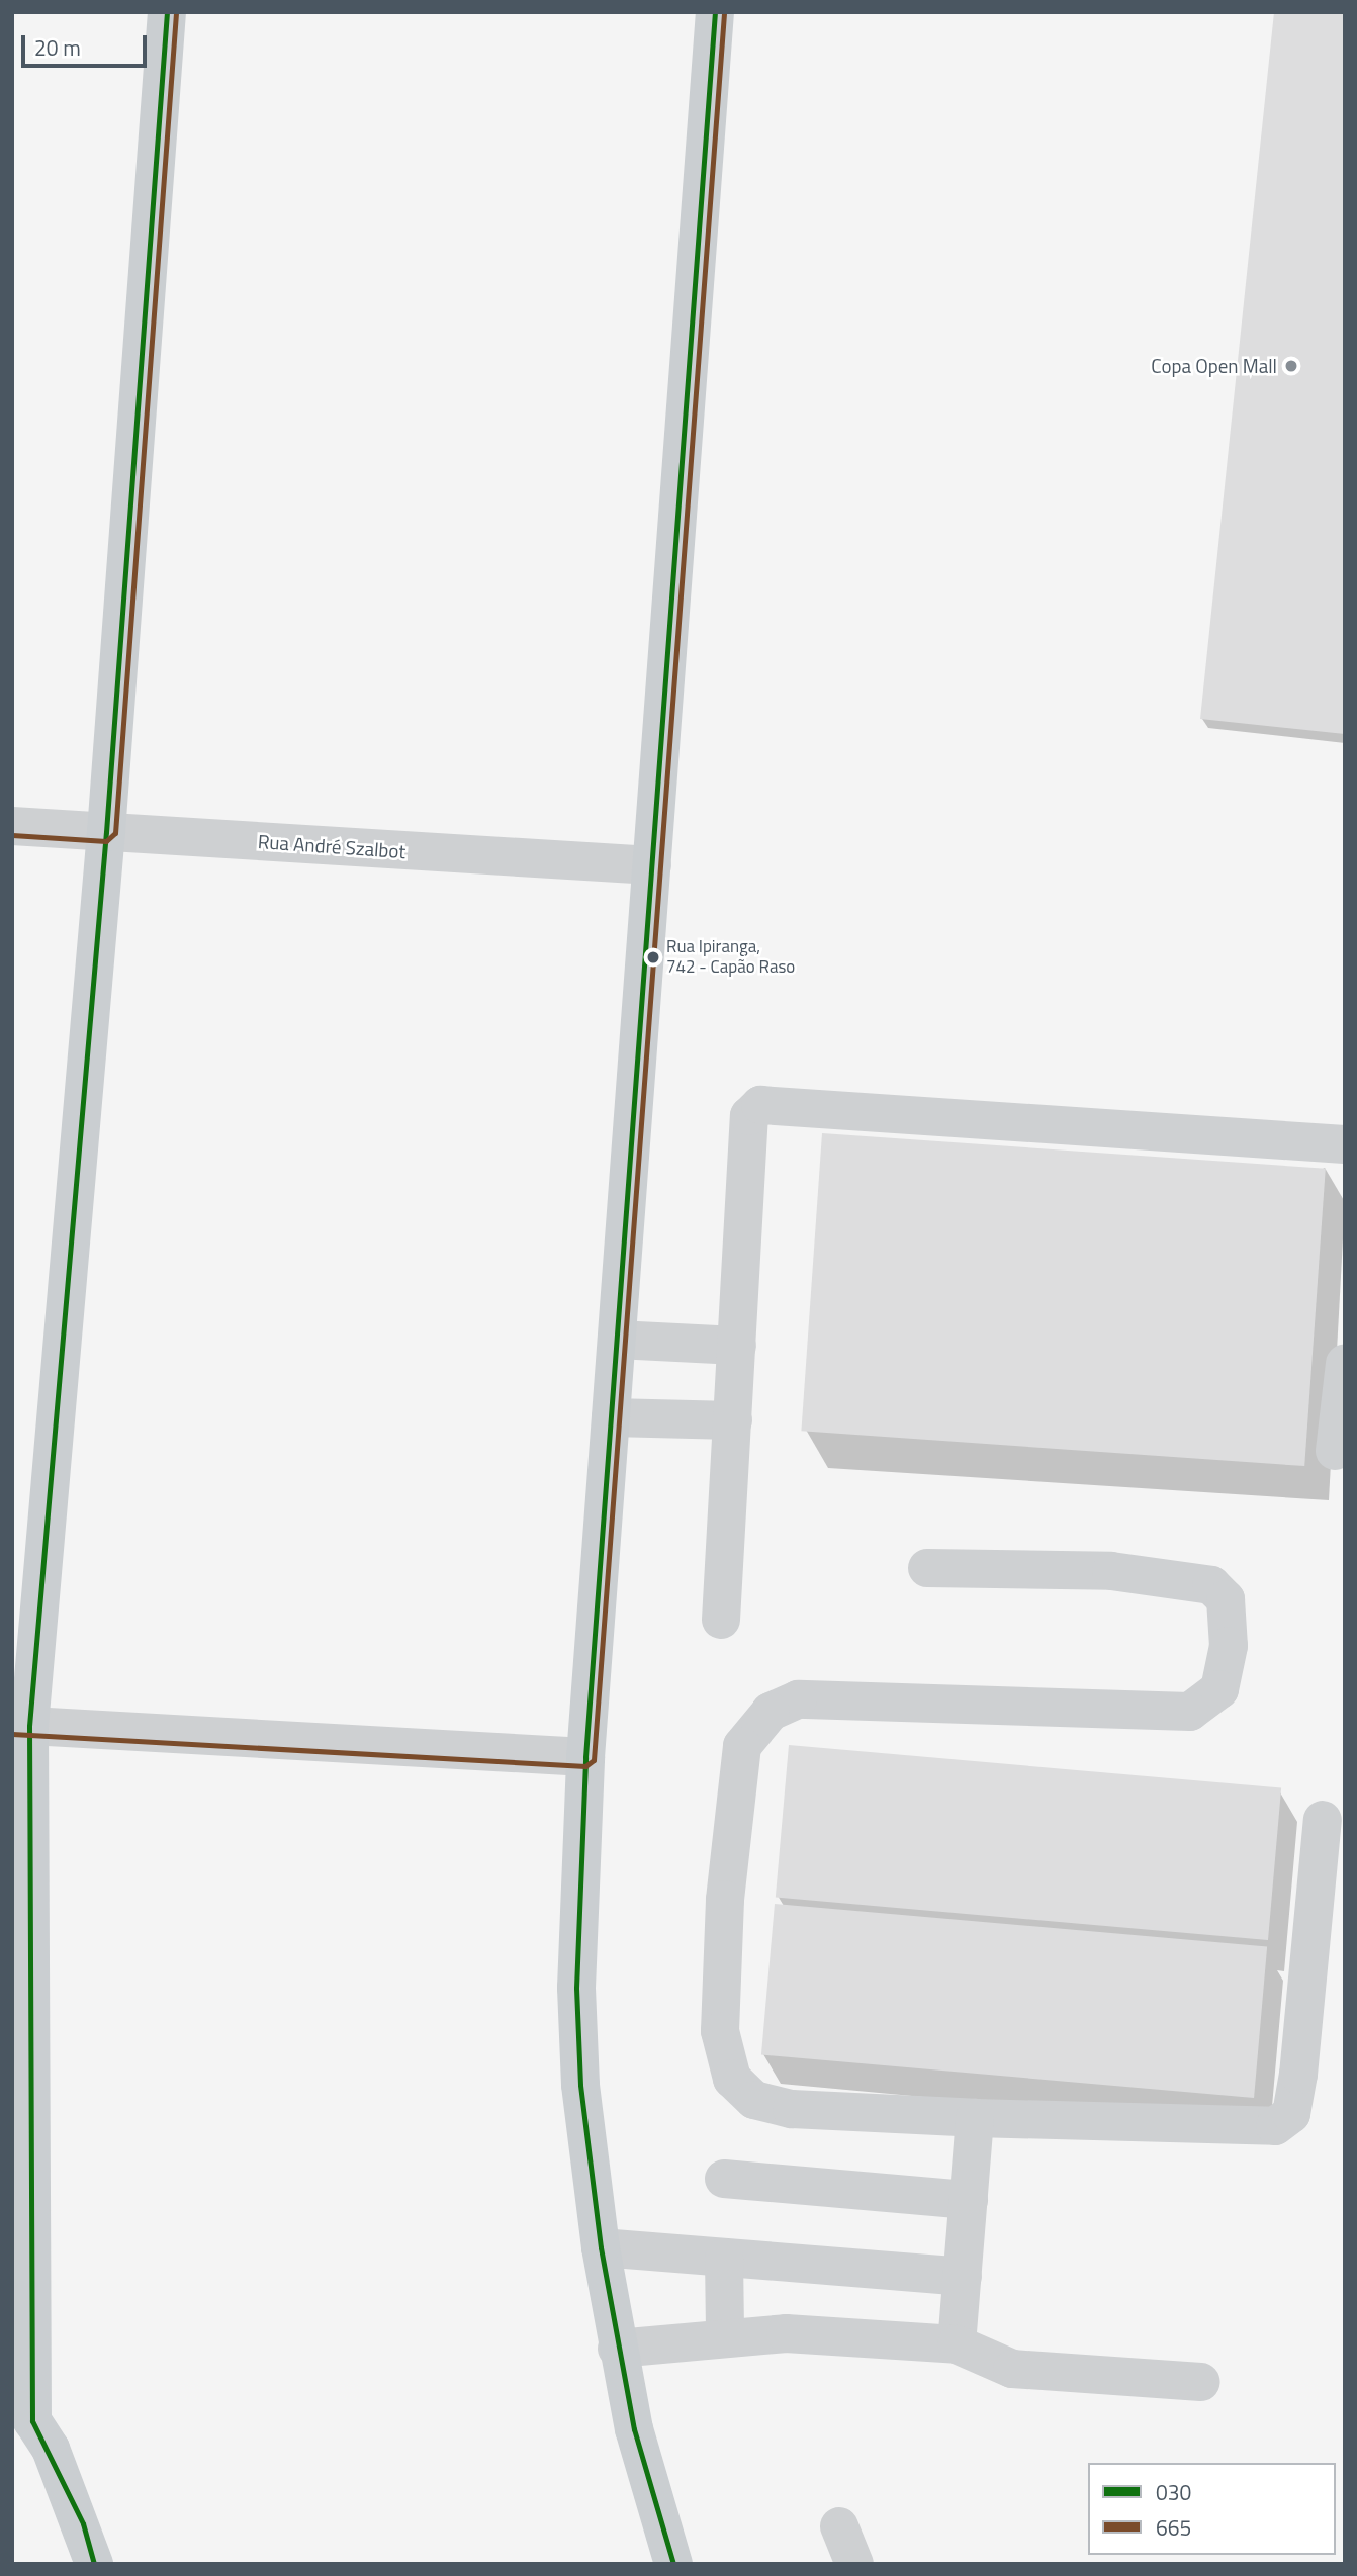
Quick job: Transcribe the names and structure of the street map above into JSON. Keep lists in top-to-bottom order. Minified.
{"streets":{"street":["Rua André Szalbot"]},"places":["Copa Open Mall","Rua Ipiranga, 742 - Capão Raso"],"lines":["transit line 030","transit line 665"],"legend":["030","665"],"scale_bar":"20 m"}
